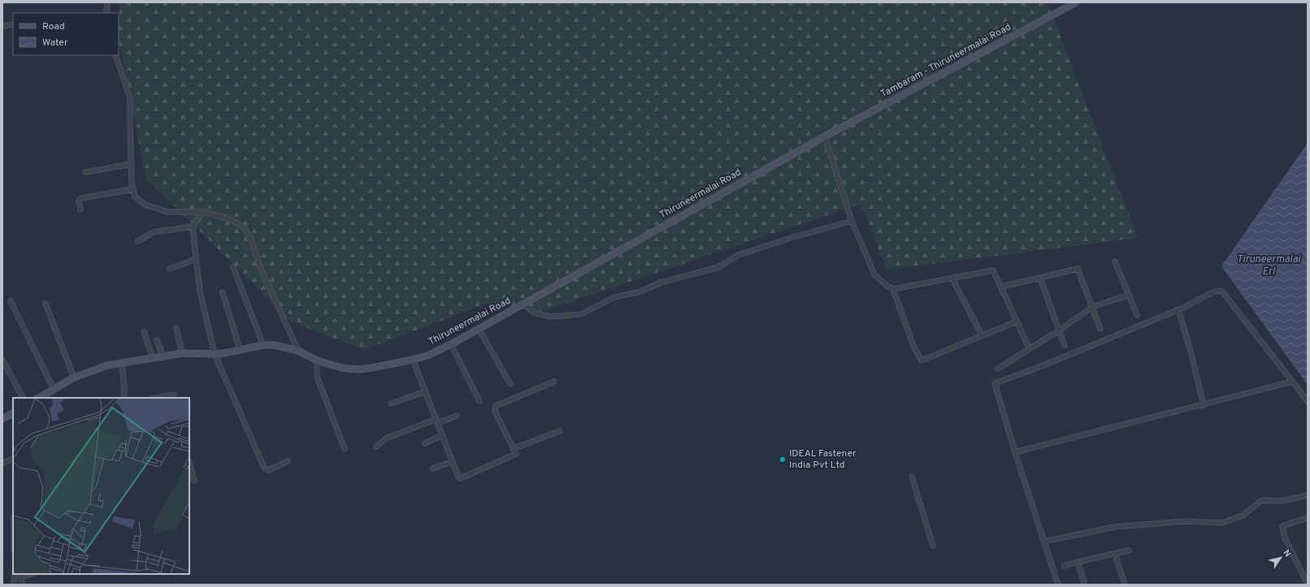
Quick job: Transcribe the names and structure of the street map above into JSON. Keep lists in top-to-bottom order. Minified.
{"streets":{"street":["Tambaram - Thiruneermalai Road","Thiruneermalai Road"]},"crossings":[["Tambaram - Thiruneermalai Road","Thiruneermalai Road"]],"water":["Tiruneermalai Eri"],"places":["IDEAL Fastener India Pvt Ltd"],"legend":["Road","Water"],"north":"top right"}
